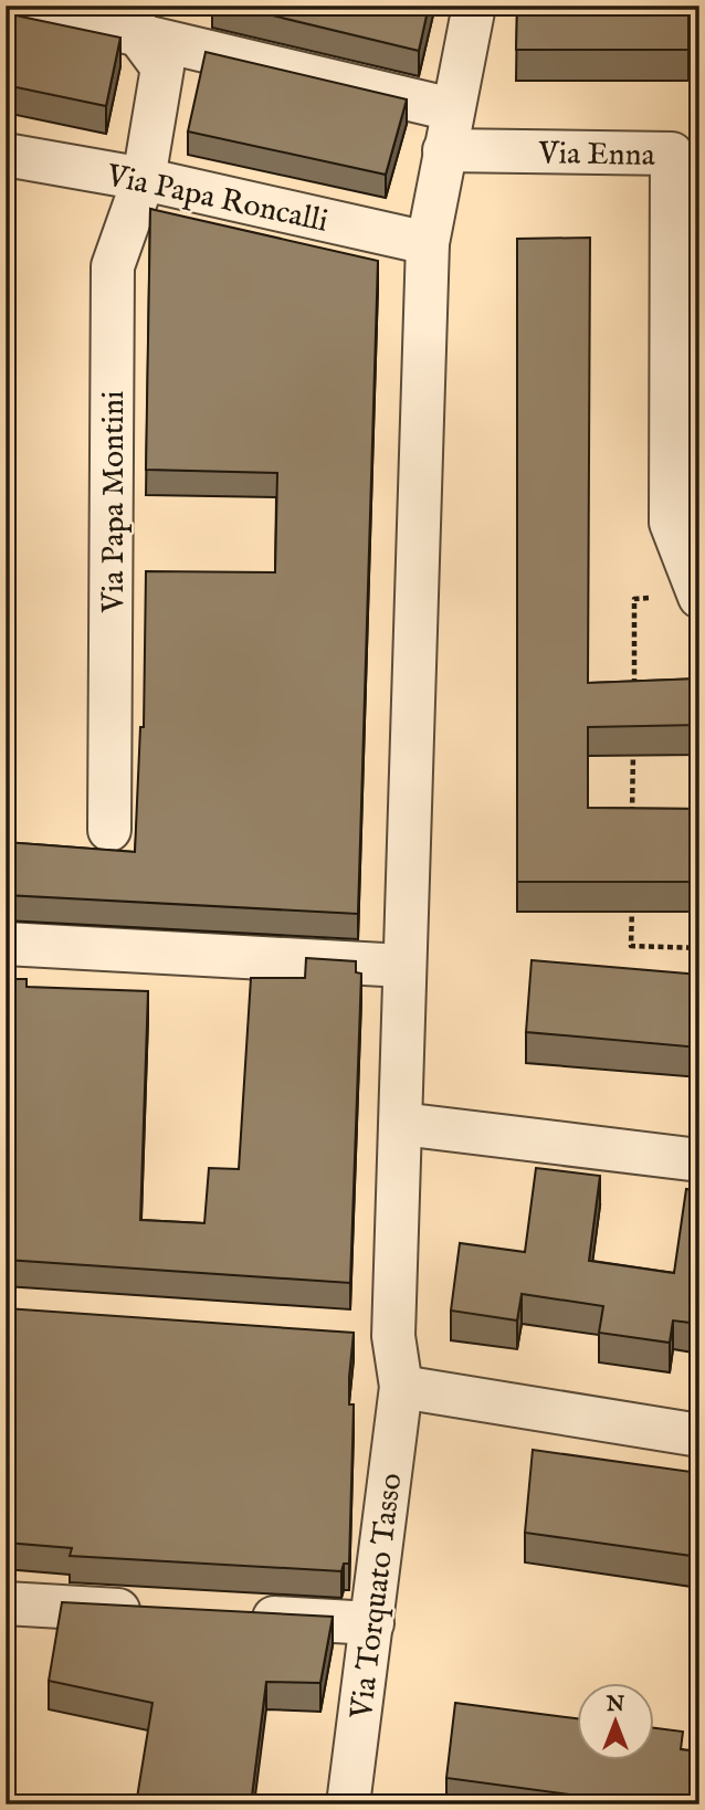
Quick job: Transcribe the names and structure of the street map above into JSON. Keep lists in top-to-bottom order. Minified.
{"streets":{"street":["Via Enna","Via Papa Roncalli","Via Papa Montini","Via Torquato Tasso"]},"crossings":[["Via Enna","Via Torquato Tasso"],["Via Papa Roncalli","Via Papa Montini"],["Via Papa Roncalli","Via Torquato Tasso"]],"north":"top"}
